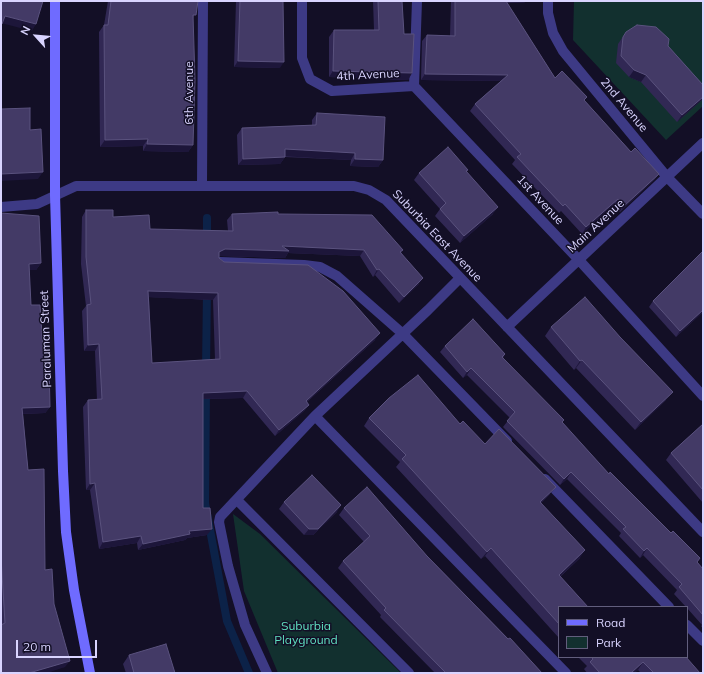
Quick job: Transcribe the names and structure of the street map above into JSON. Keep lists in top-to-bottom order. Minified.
{"streets":{"street":["4th Avenue","6th Avenue","2nd Avenue","1st Avenue","Main Avenue","Suburbia East Avenue","Paraluman Street"]},"crossings":[["4th Avenue","1st Avenue"],["6th Avenue","Suburbia East Avenue"],["2nd Avenue","Main Avenue"],["1st Avenue","Main Avenue"],["Main Avenue","Suburbia East Avenue"],["Suburbia East Avenue","Paraluman Street"]],"parks":["Suburbia Playground"],"legend":["Road","Park"],"scale_bar":"20 m","north":"top left"}
